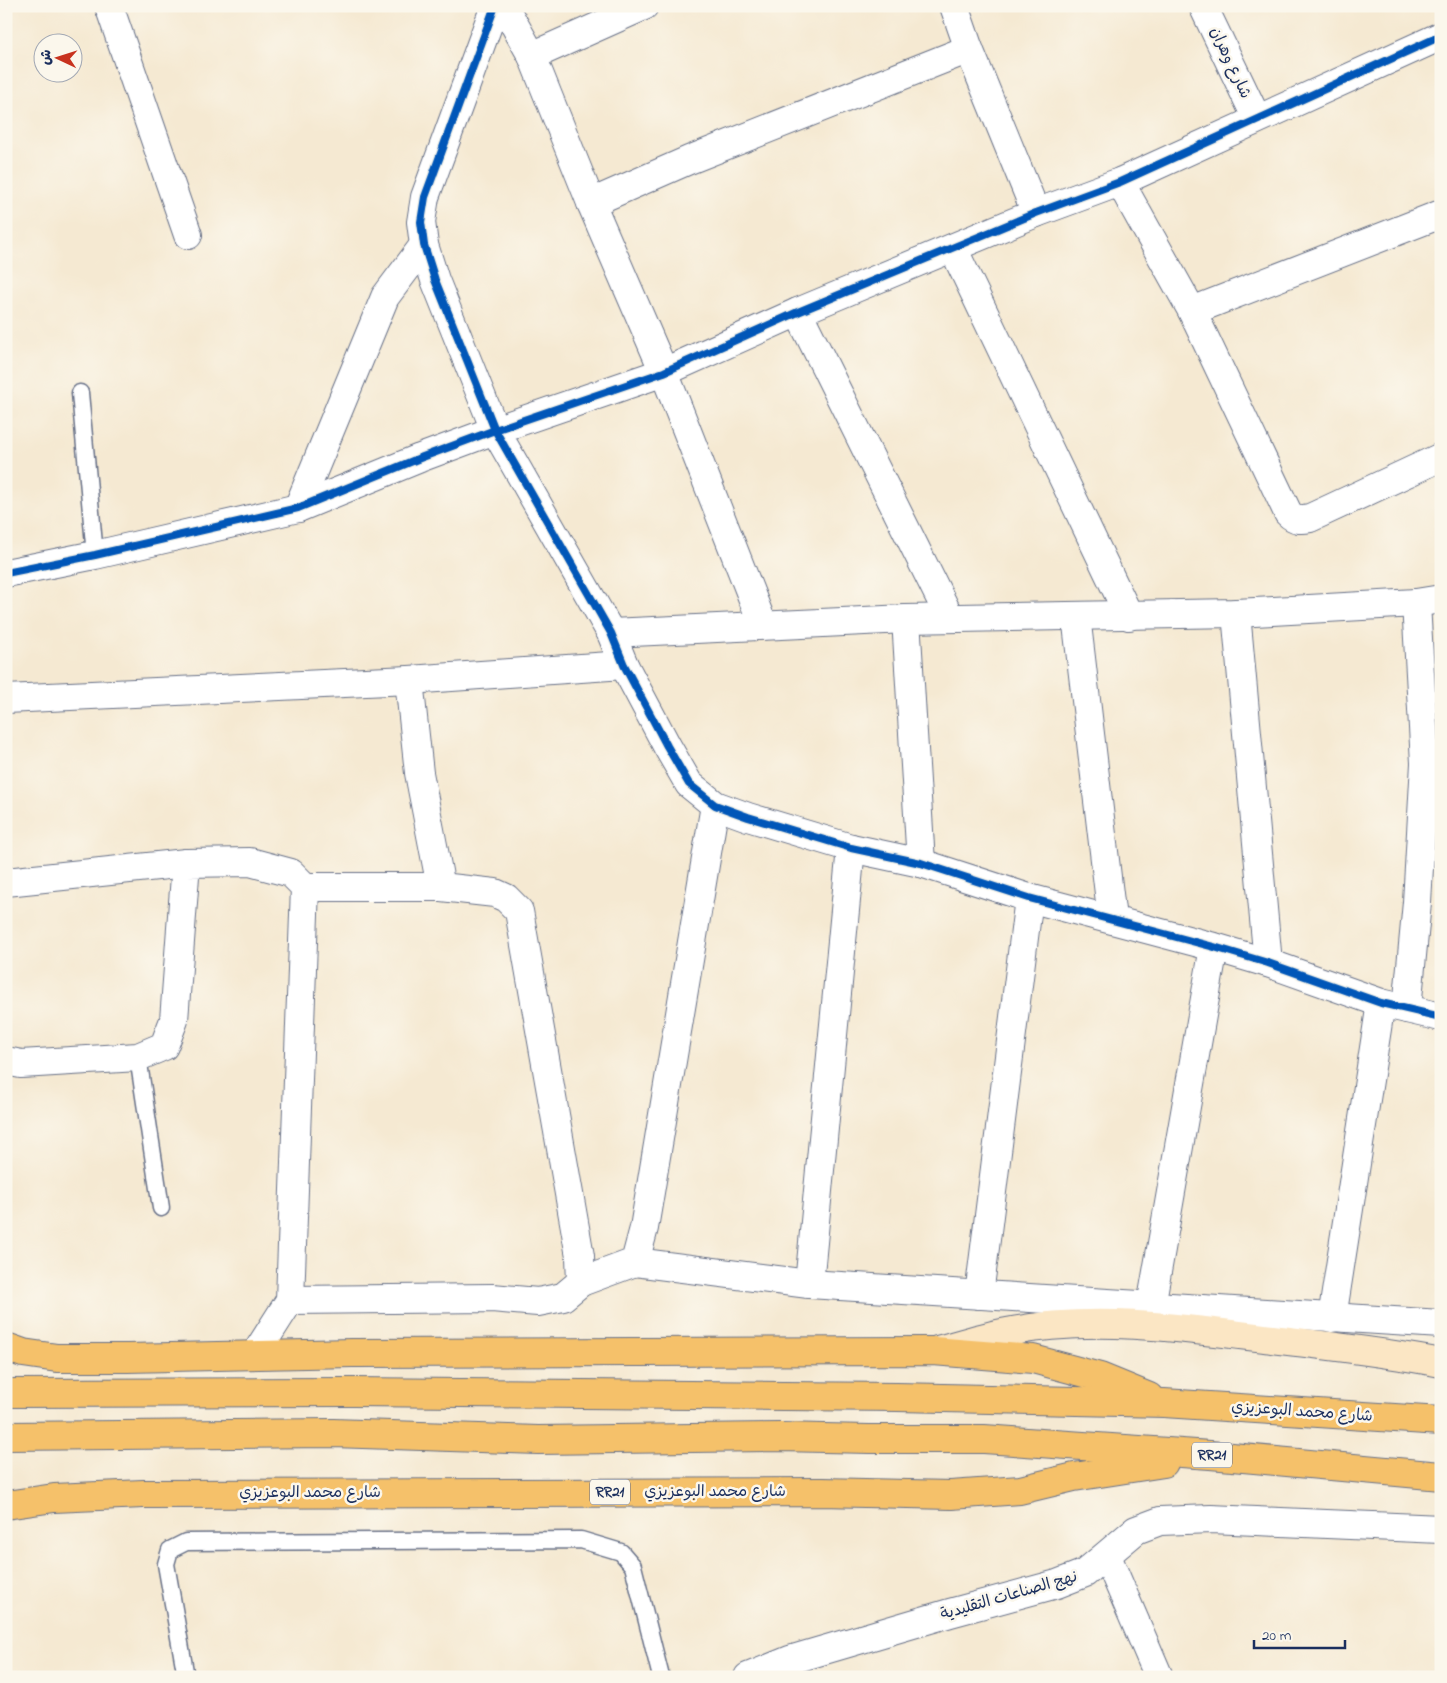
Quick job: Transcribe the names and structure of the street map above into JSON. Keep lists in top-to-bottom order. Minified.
{"streets":{"highway":["شارع محمد البوعزيزي","RR21"],"street":["شارع وهران","نهج الصناعات التقليدية"]},"scale_bar":"20 m","north":"left"}
